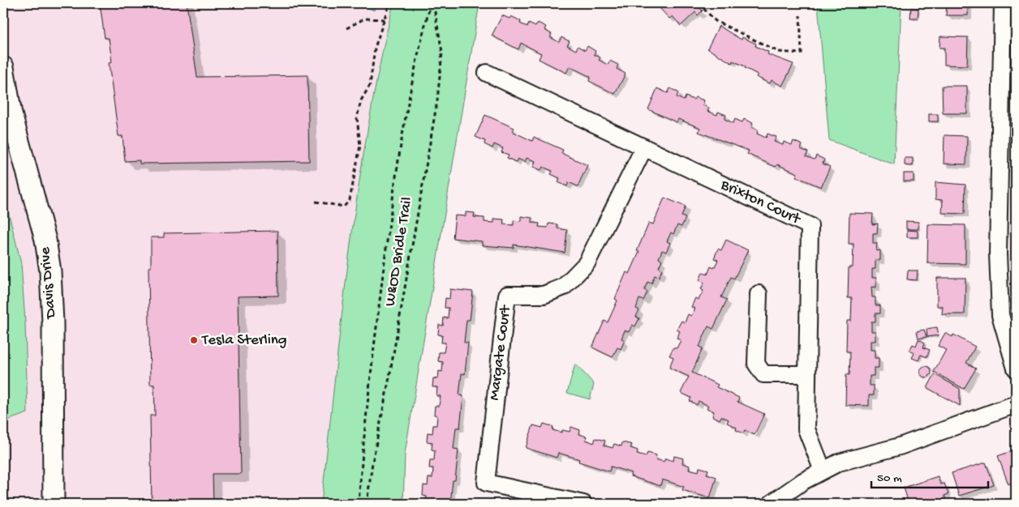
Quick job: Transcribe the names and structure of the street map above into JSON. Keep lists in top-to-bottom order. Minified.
{"streets":{"main road":["Davis Drive"],"street":["Brixton Court","Margate Court"],"path":["W&OD Bridle Trail"]},"crossings":[["Brixton Court","Margate Court"]],"places":["Tesla Sterling"],"scale_bar":"50 m"}
